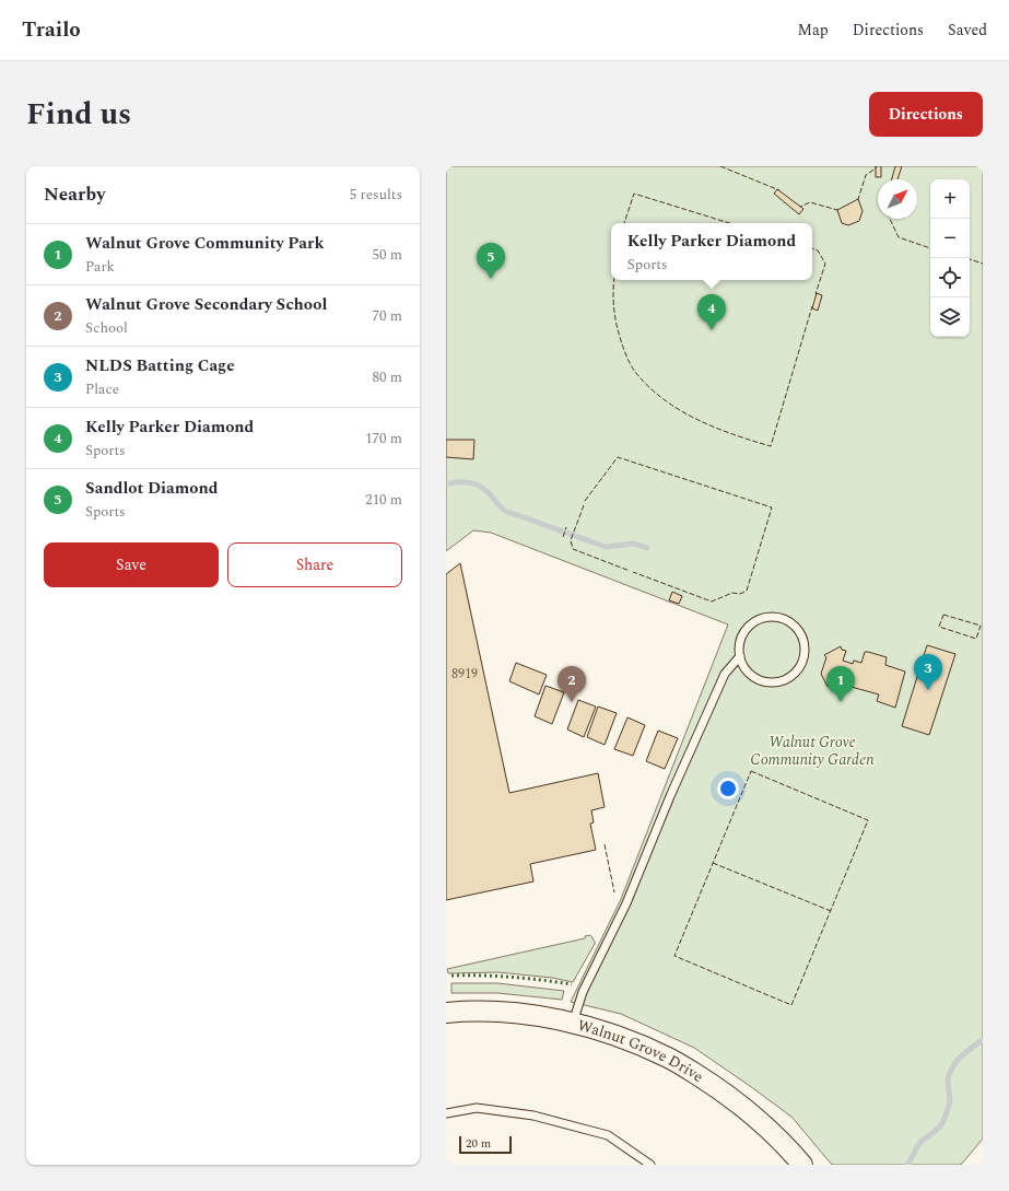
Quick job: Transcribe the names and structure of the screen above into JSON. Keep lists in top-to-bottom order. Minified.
{"streets":{"street":["Walnut Grove Drive"]},"parks":["Walnut Grove Community Garden"],"house_numbers":["8919"],"scale_bar":"20 m","north":"top right","page":{"header":"Trailo","nav":["Map","Directions","Saved"],"title":"Find us","buttons":["Directions",["Save","Share"]],"heading":["Nearby","5 results"],"map_buttons":["+","−"],"list":[{"mark":"1","name":"Walnut Grove Community Park","note":"Park","value":"50 m"},{"mark":"2","name":"Walnut Grove Secondary School","note":"School","value":"70 m"},{"mark":"3","name":"NLDS Batting Cage","note":"Place","value":"80 m"},{"mark":"4","name":"Kelly Parker Diamond","note":"Sports","value":"170 m"},{"mark":"5","name":"Sandlot Diamond","note":"Sports","value":"210 m"}],"popup":["Kelly Parker Diamond","Sports"],"pins":["5","4","3","1","2"],"scale":"20 m"}}
